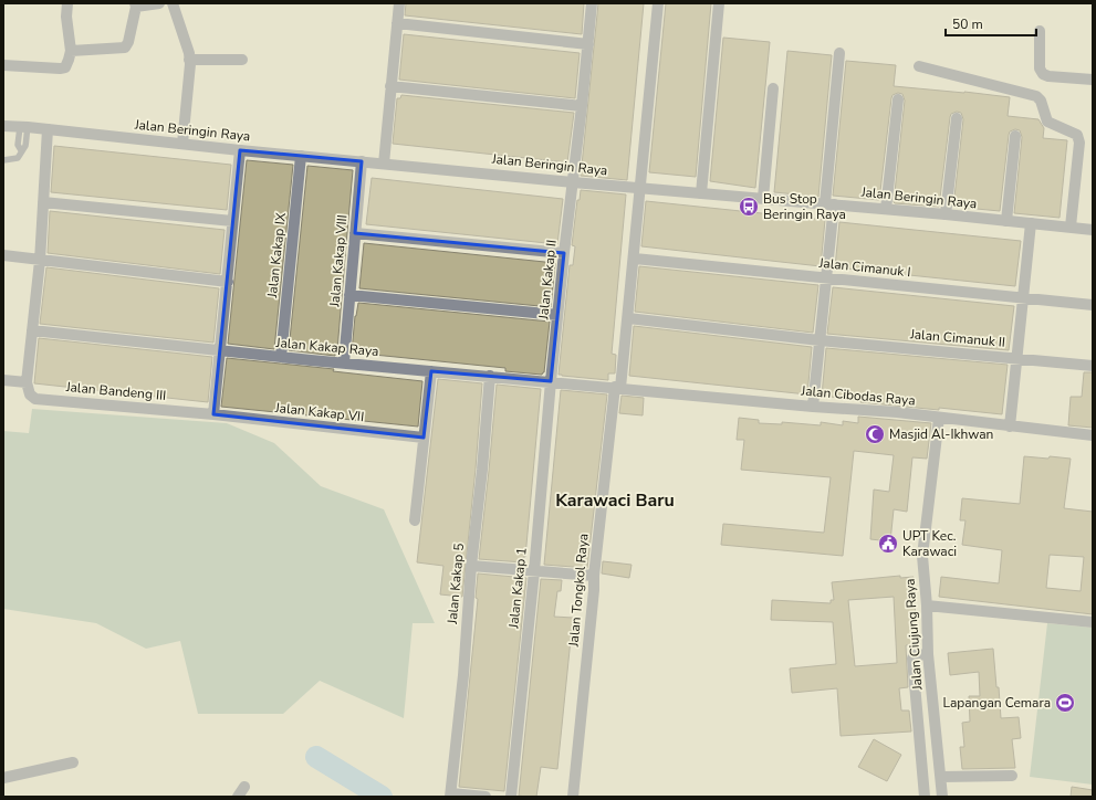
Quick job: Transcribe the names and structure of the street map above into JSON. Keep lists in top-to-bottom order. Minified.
{"streets":{"street":["Jalan Beringin Raya","Jalan Kakap IX","Jalan Kakap VIII","Jalan Cimanuk I","Jalan Kakap II","Jalan Cimanuk II","Jalan Kakap Raya","Jalan Bandeng III","Jalan Cibodas Raya","Jalan Kakap VII","Jalan Kakap 5","Jalan Kakap 1","Jalan Tongkol Raya","Jalan Ciujung Raya"]},"crossings":[["Jalan Beringin Raya","Jalan Kakap IX"],["Jalan Beringin Raya","Jalan Kakap VIII"],["Jalan Beringin Raya","Jalan Kakap II"],["Jalan Beringin Raya","Jalan Tongkol Raya"],["Jalan Kakap IX","Jalan Kakap Raya"],["Jalan Kakap VIII","Jalan Kakap Raya"],["Jalan Cimanuk I","Jalan Tongkol Raya"],["Jalan Kakap II","Jalan Kakap Raya"],["Jalan Kakap II","Jalan Kakap 1"],["Jalan Cimanuk II","Jalan Tongkol Raya"],["Jalan Kakap Raya","Jalan Cibodas Raya"],["Jalan Kakap Raya","Jalan Kakap 5"],["Jalan Kakap Raya","Jalan Kakap 1"],["Jalan Kakap Raya","Jalan Tongkol Raya"],["Jalan Bandeng III","Jalan Kakap VII"],["Jalan Cibodas Raya","Jalan Tongkol Raya"],["Jalan Cibodas Raya","Jalan Ciujung Raya"]],"districts":["Karawaci Baru"],"places":{"bus stop":["Bus Stop Beringin Raya"],"mosque":["Masjid Al-Ikhwan"],"public building":["UPT Kec. Karawaci"],"sports":["Lapangan Cemara"]},"scale_bar":"50 m"}
